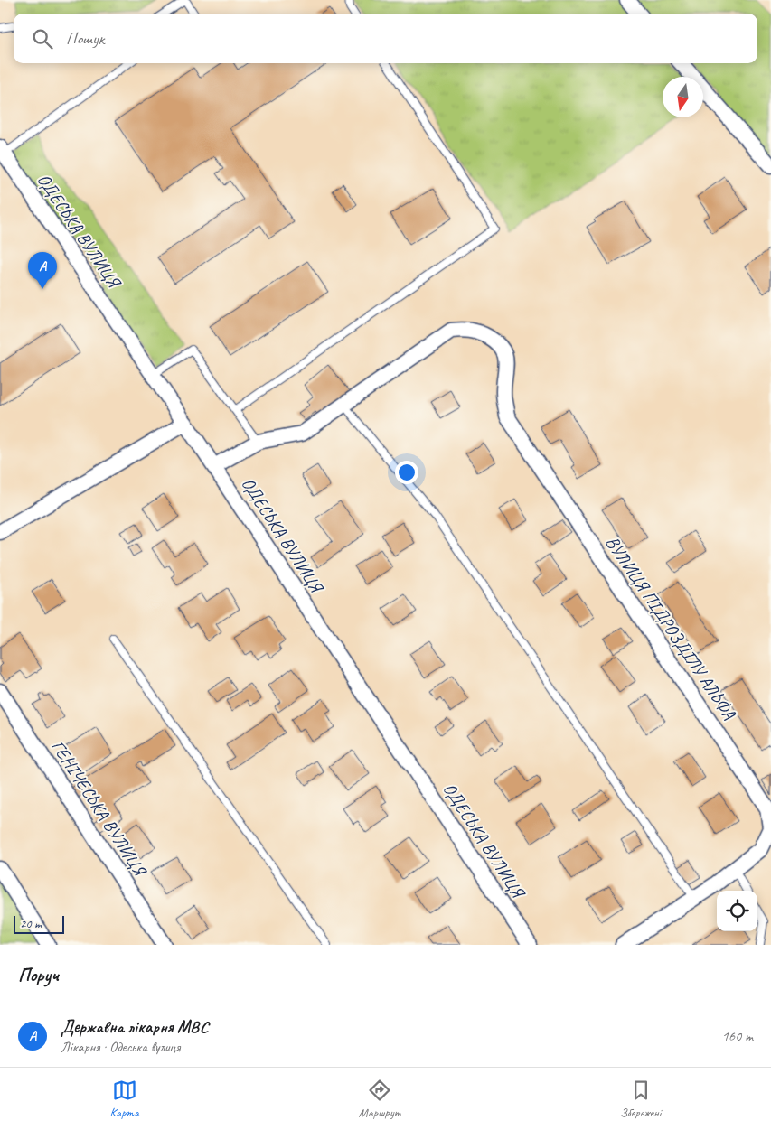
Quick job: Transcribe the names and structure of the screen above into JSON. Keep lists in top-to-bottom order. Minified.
{"streets":{"street":["ОДЕСЬКА ВУЛИЦЯ","ВУЛИЦЯ ПІДРОЗДІЛУ АЛЬФА","ГЕНІЧЕСЬКА ВУЛИЦЯ"]},"scale_bar":"20 m","north":"bottom","page":{"search":"Пошук","pins":"A","scale":"20 m","heading":"Поруч","list":[{"mark":"A","name":"Державна лікарня МВС","note":"Лікарня · Одеська вулиця","value":"160 m"}],"nav":["Карта","Маршрут","Збережені"]}}
